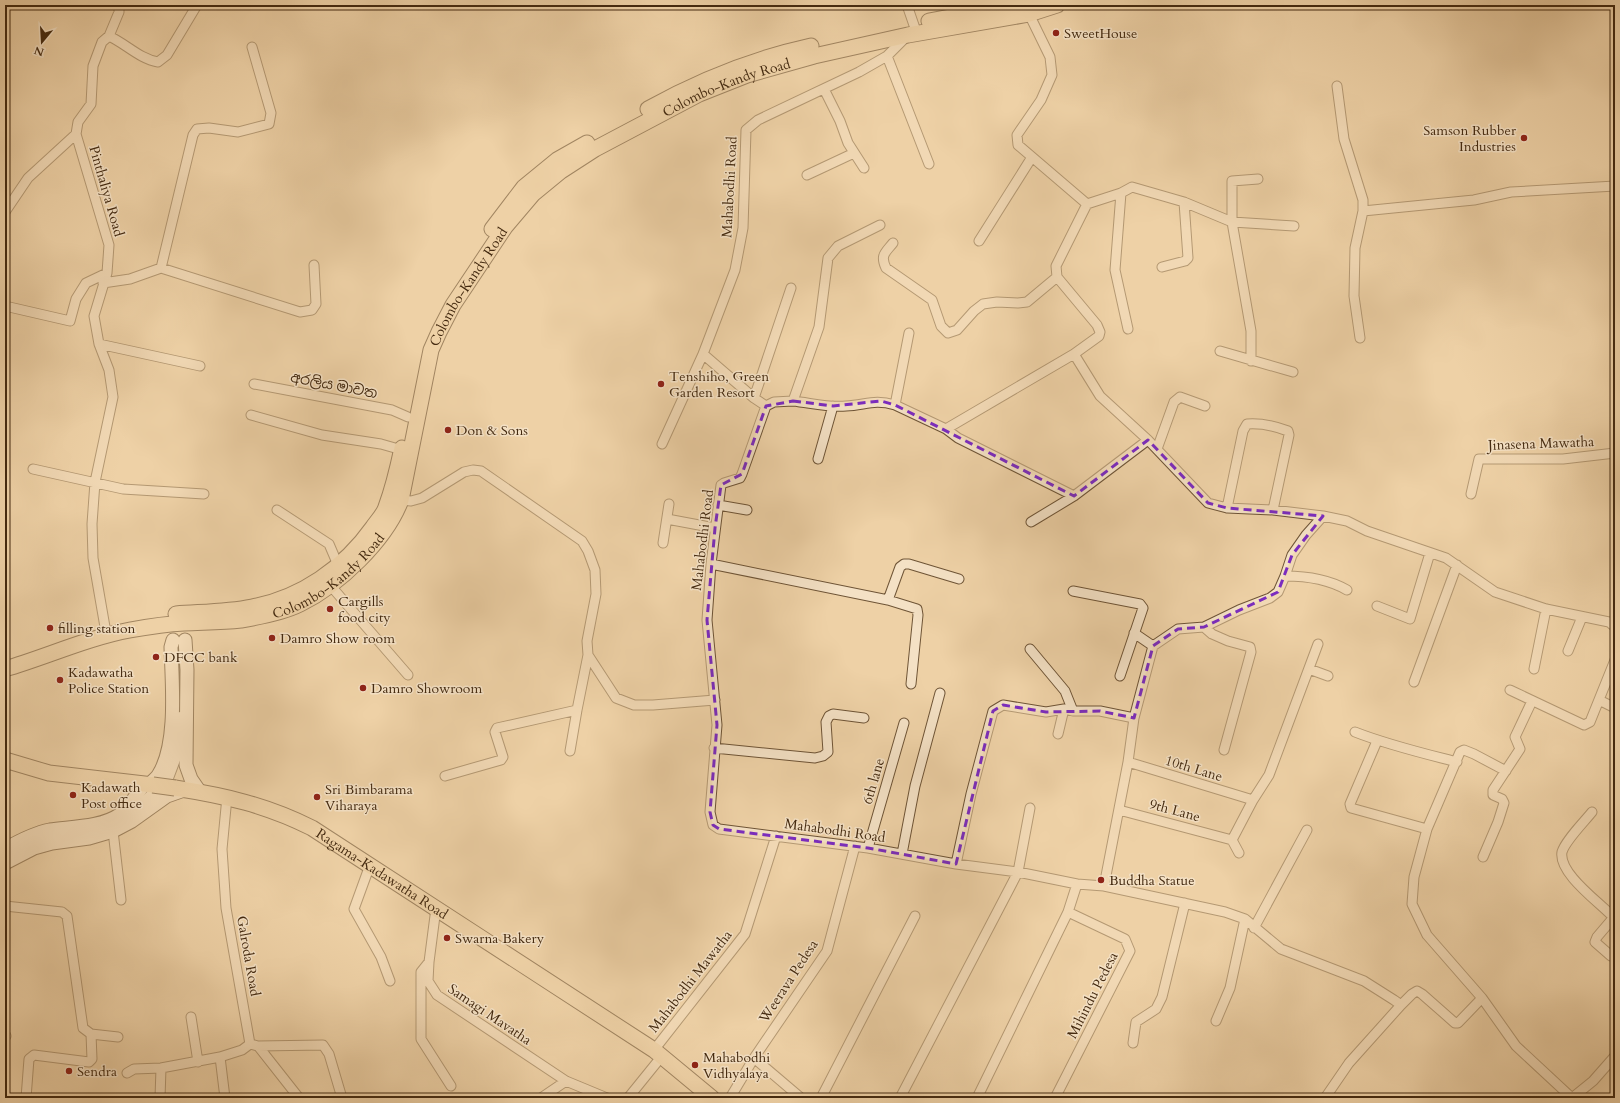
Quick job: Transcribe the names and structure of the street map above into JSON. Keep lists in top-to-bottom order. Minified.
{"streets":{"main road":["Colombo-Kandy Road","Ragama-Kadawatha Road"],"street":["Mahabodhi Road","Pinthaliya Road","අරලිය මාවත","Jinasena Mawatha","10th Lane","6th lane","9th Lane","Galroda Road","Mahabodhi Mawatha","Weerava Pedesa","Mihindu Pedesa","Samagi Mavatha"]},"crossings":[["Colombo-Kandy Road","Mahabodhi Road"],["Colombo-Kandy Road","Pinthaliya Road"],["Colombo-Kandy Road","අරලිය මාවත"],["Mahabodhi Road","6th lane"],["Mahabodhi Road","Mahabodhi Mawatha"],["Mahabodhi Road","Weerava Pedesa"],["Ragama-Kadawatha Road","Galroda Road"],["Ragama-Kadawatha Road","Mahabodhi Mawatha"],["Ragama-Kadawatha Road","Samagi Mavatha"]],"places":["SweetHouse","Samson Rubber Industries","Tenshiho, Green Garden Resort","Don & Sons","Cargills food city","filling station","Damro Show room","DFCC bank","Kadawatha Police Station","Damro Showroom","Kadawath Post office","Sri Bimbarama Viharaya","Buddha Statue","Swarna Bakery","Mahabodhi Vidhyalaya","Sendra"],"north":"bottom"}
